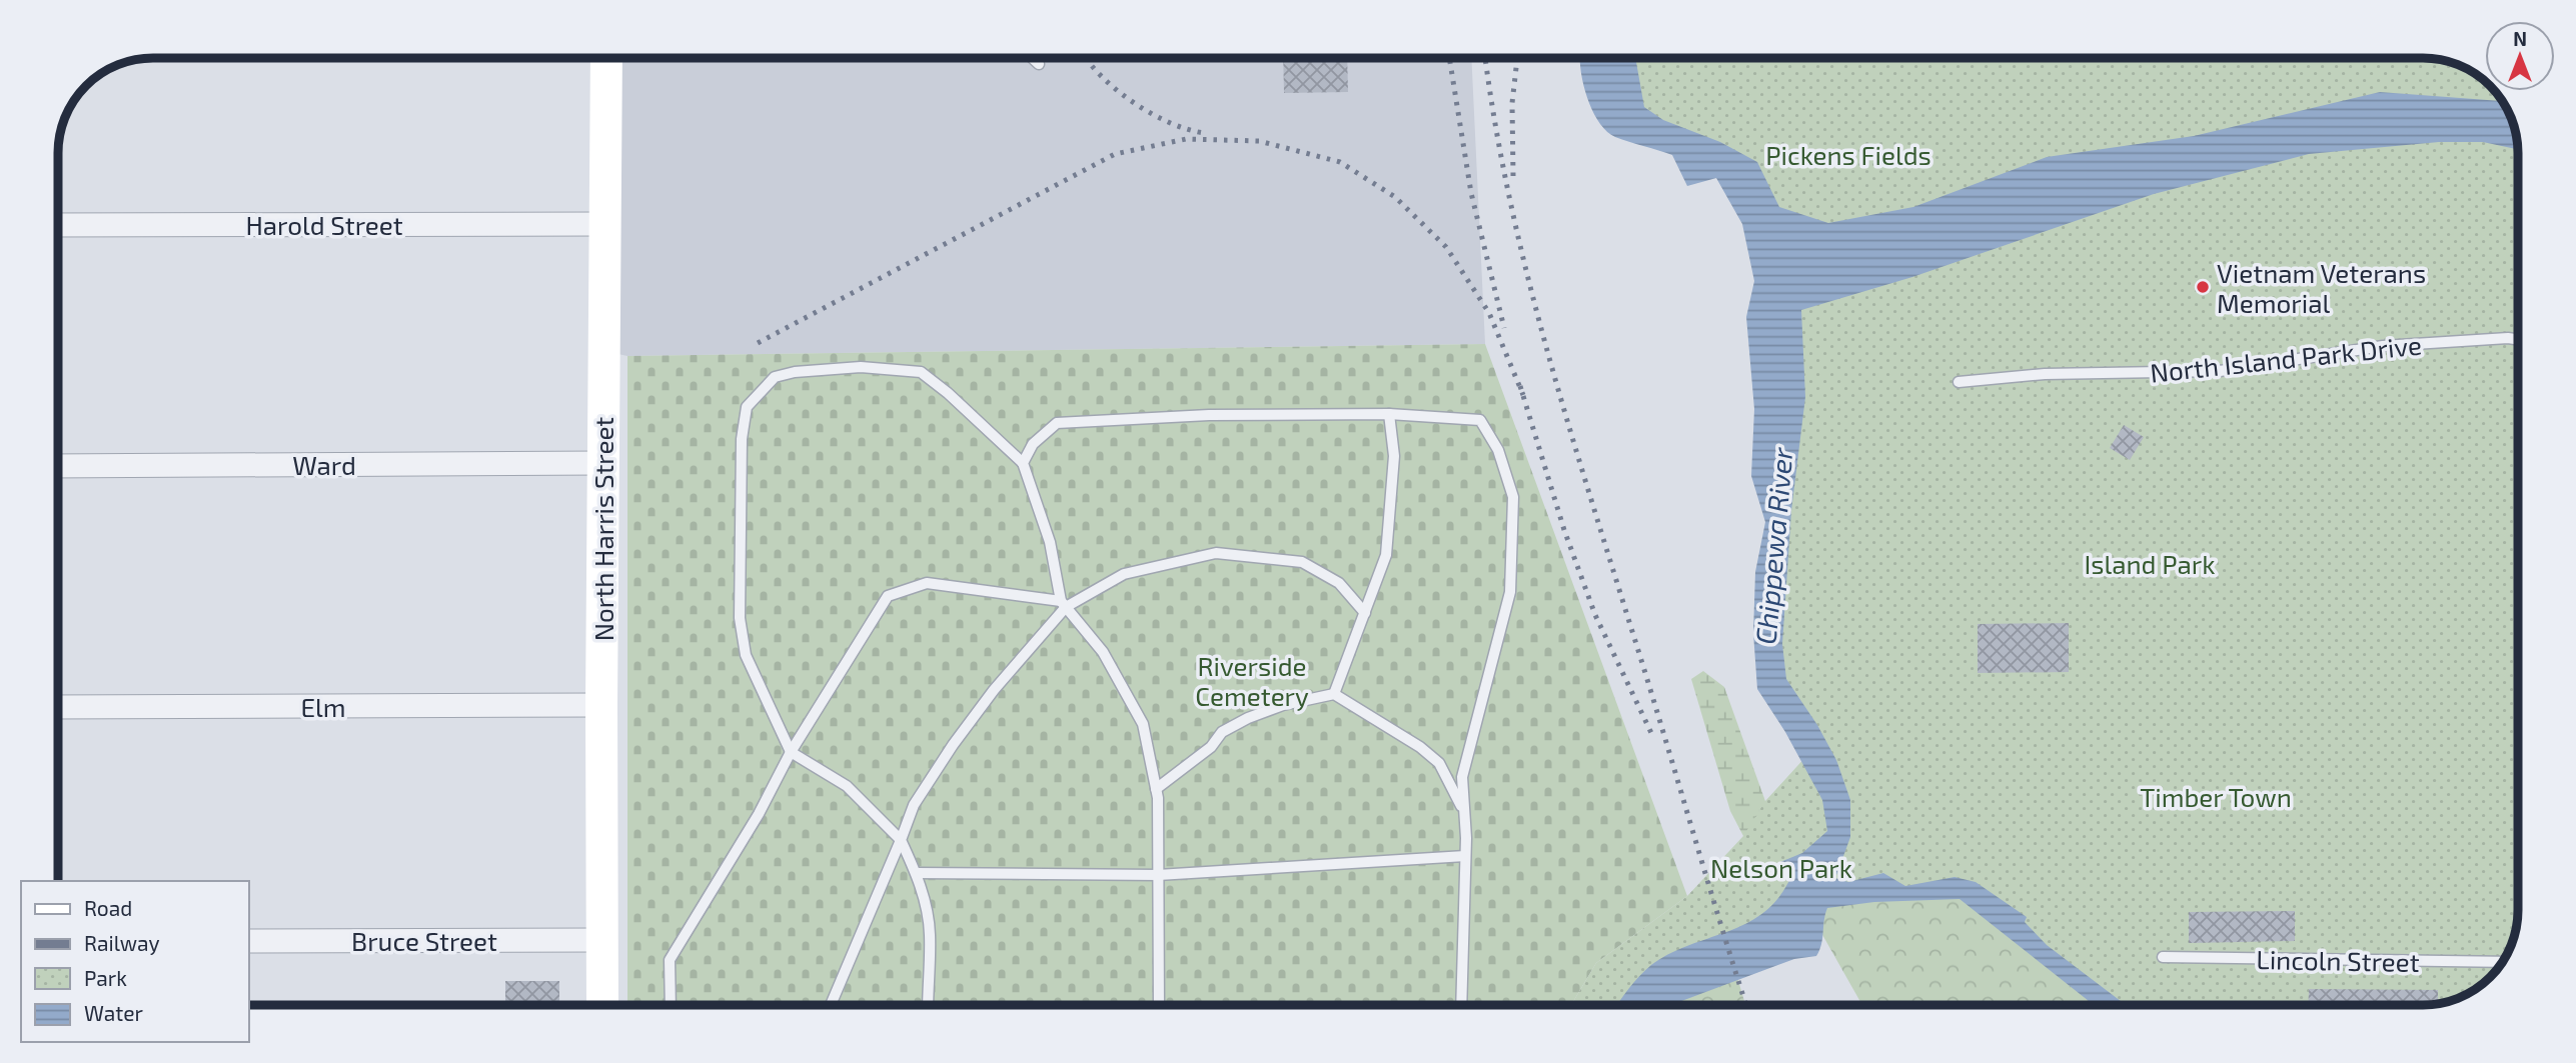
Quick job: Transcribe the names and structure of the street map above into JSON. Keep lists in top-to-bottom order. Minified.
{"streets":{"street":["Harold Street","Ward","North Harris Street","Elm","Bruce Street"],"lane":["North Island Park Drive","Lincoln Street"]},"crossings":[["Harold Street","North Harris Street"],["Ward","North Harris Street"],["North Harris Street","Elm"],["North Harris Street","Bruce Street"]],"water":["Chippewa River"],"parks":["Pickens Fields","Island Park","Riverside Cemetery","Timber Town","Nelson Park"],"places":["Vietnam Veterans Memorial"],"legend":["Road","Railway","Park","Water"],"north":"top"}
